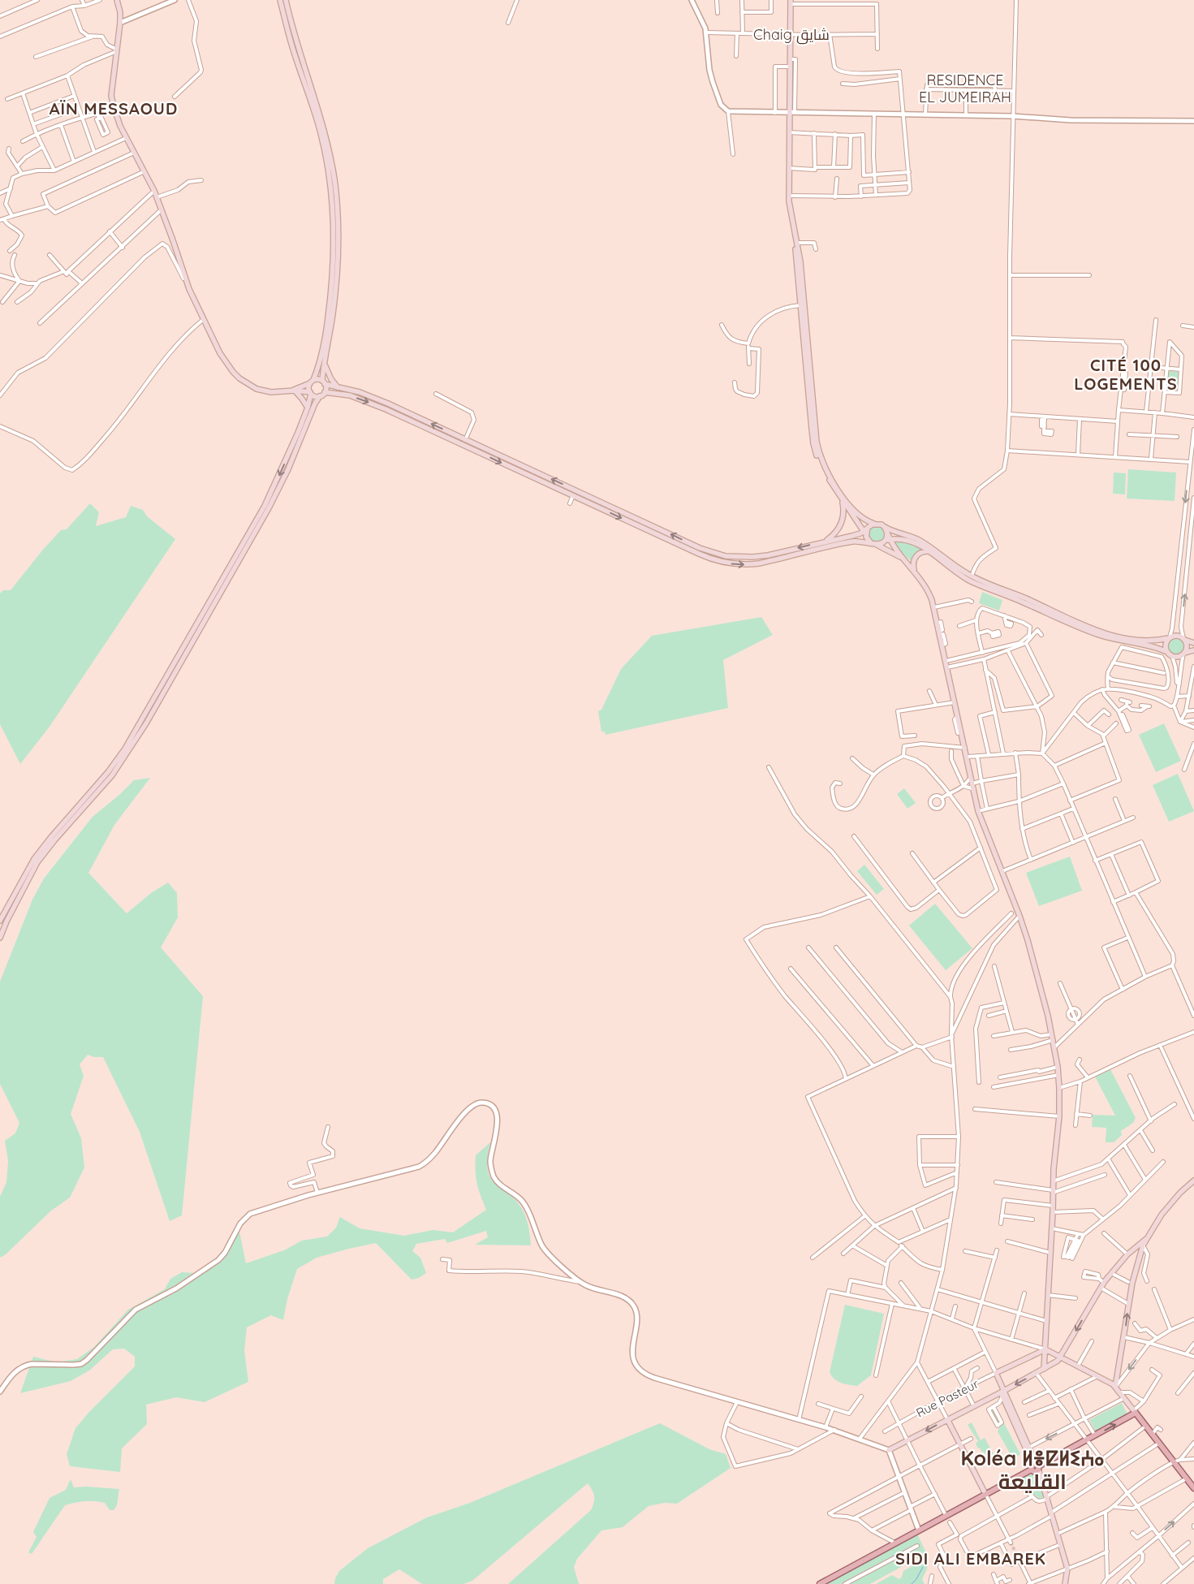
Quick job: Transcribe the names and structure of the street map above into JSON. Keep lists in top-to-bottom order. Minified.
{"streets":{"street":["Rue Pasteur"]},"districts":["Chaig شايق","RESIDENCE EL JUMEIRAH","AÏN MESSAOUD","CITÉ 100 LOGEMENTS","Koléa ⵍⴻⵇⵍⵉⵄⴰ القليعة","SIDI ALI EMBAREK"]}
